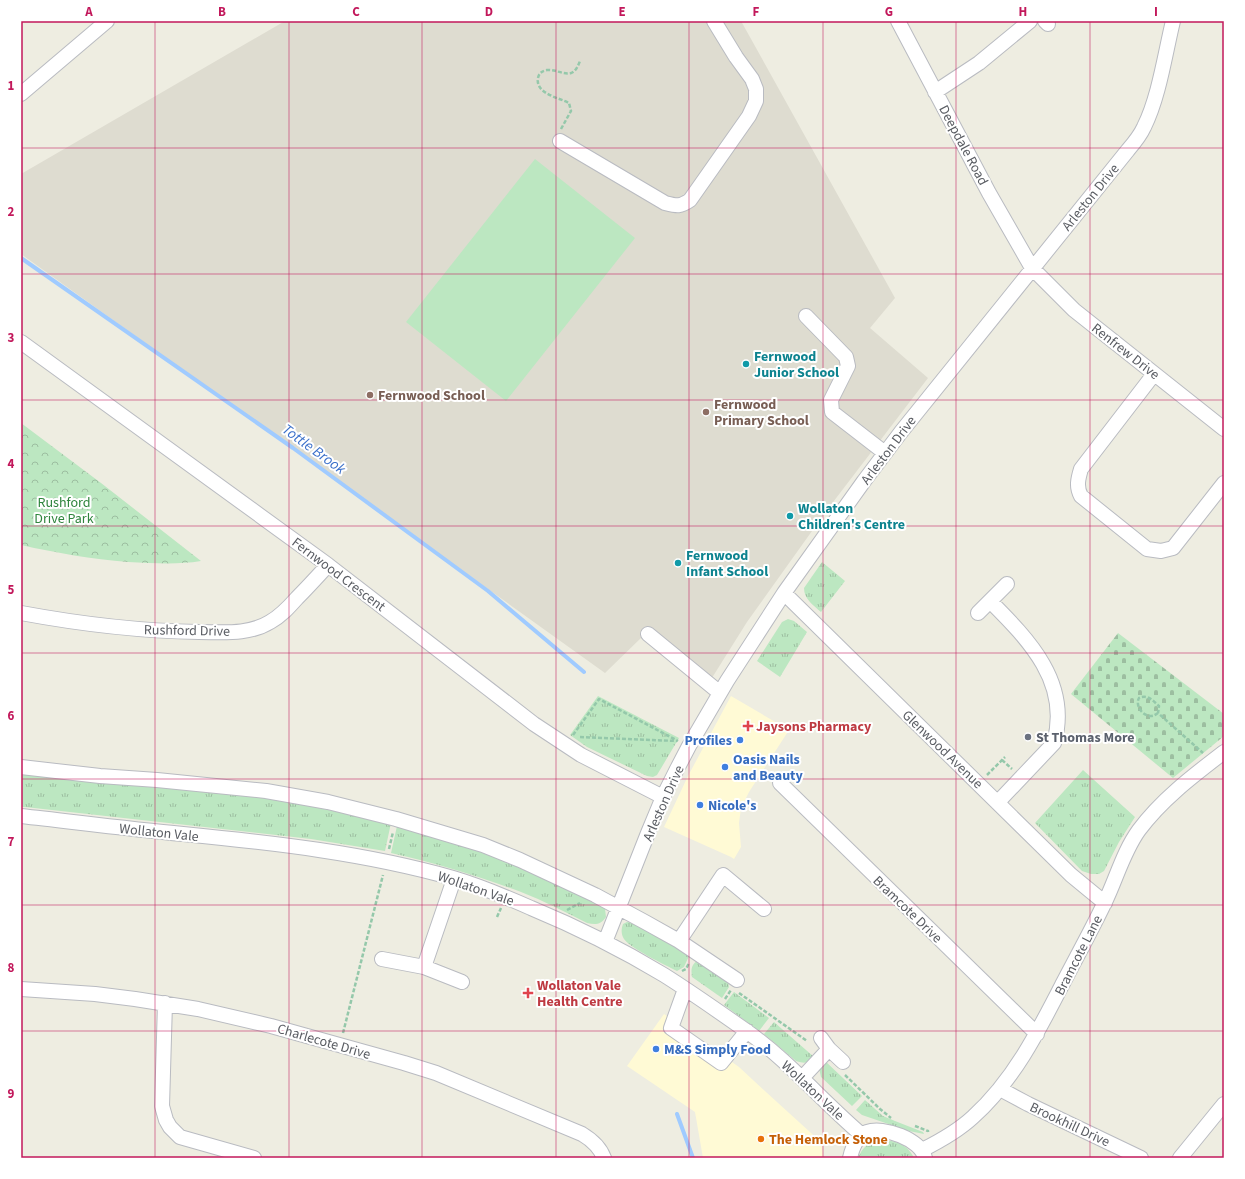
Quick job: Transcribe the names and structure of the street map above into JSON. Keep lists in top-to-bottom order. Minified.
{"streets":{"street":["Deepdale Road","Arleston Drive","Renfrew Drive","Fernwood Crescent","Rushford Drive","Glenwood Avenue","Wollaton Vale","Bramcote Drive","Bramcote Lane","Charlecote Drive","Brookhill Drive"]},"crossings":[["Deepdale Road","Arleston Drive"],["Deepdale Road","Renfrew Drive"],["Arleston Drive","Renfrew Drive"],["Arleston Drive","Fernwood Crescent"],["Arleston Drive","Glenwood Avenue"],["Arleston Drive","Wollaton Vale"],["Fernwood Crescent","Rushford Drive"],["Glenwood Avenue","Bramcote Lane"],["Bramcote Drive","Bramcote Lane"],["Bramcote Lane","Brookhill Drive"]],"water":["Tottle Brook"],"parks":["Rushford Drive Park"],"places":{"other":["Fernwood Junior School","Fernwood School","Fernwood Primary School","Wollaton Children's Centre","Fernwood Infant School","St Thomas More","Profiles","Oasis Nails and Beauty","Nicole's","M&S Simply Food","The Hemlock Stone"],"health":["Jaysons Pharmacy","Wollaton Vale Health Centre"]},"grid":{"columns":["A","B","C","D","E","F","G","H","I"],"rows":["1","2","3","4","5","6","7","8","9"]}}
